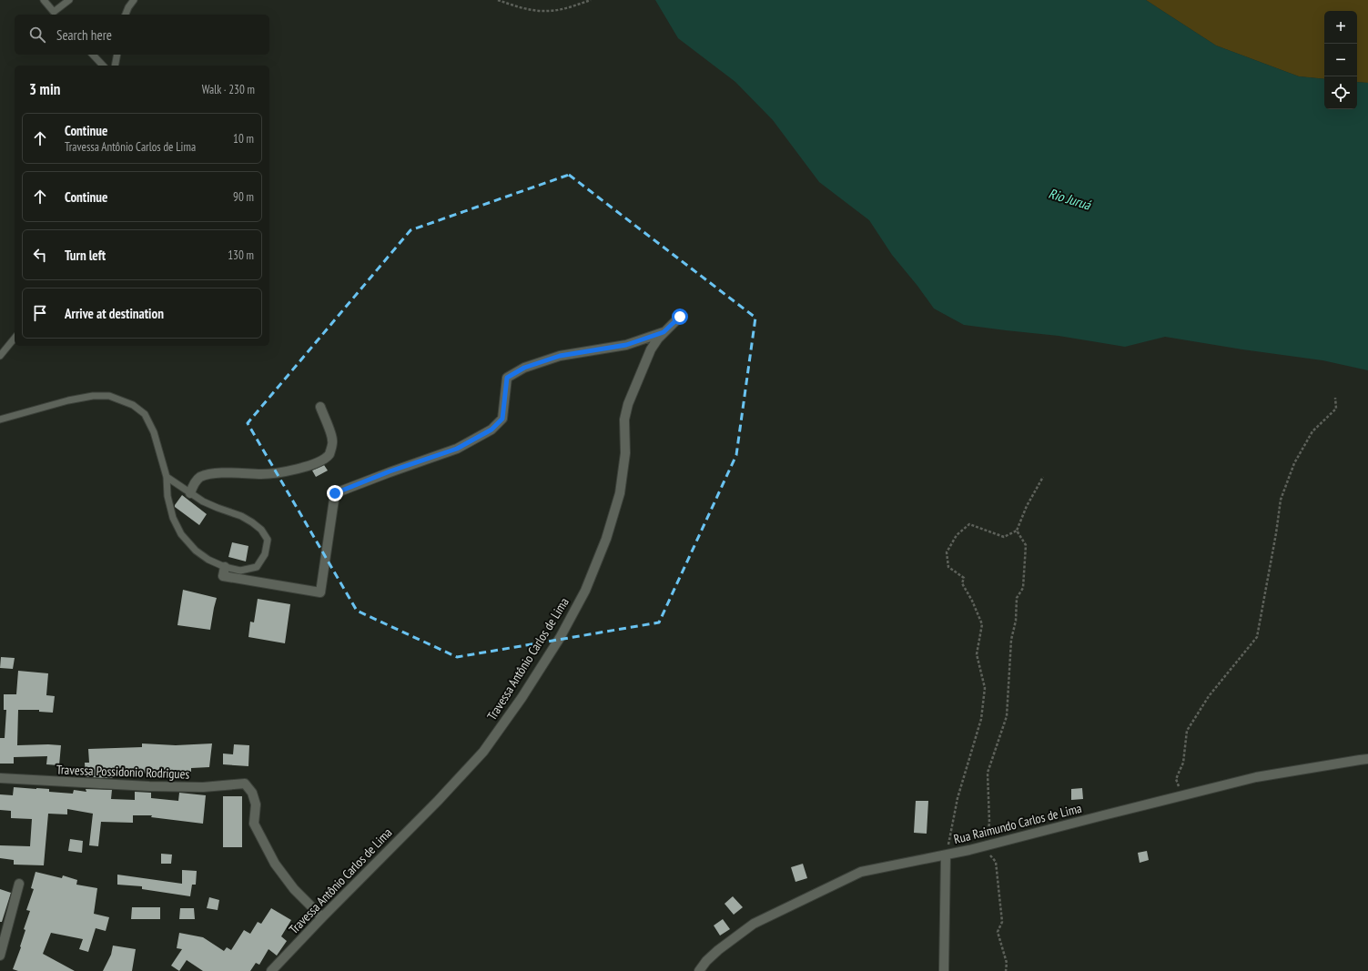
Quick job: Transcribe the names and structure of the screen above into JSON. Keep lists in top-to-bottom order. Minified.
{"streets":{"street":["Travessa Antônio Carlos de Lima","Travessa Possidonio Rodrigues","Rua Raimundo Carlos de Lima"]},"crossings":[["Travessa Antônio Carlos de Lima","Travessa Possidonio Rodrigues"]],"water":["Rio Juruá"],"page":{"map_buttons":["+","−"],"search":"Search here","heading":["3 min","Walk · 230 m"],"list":[["Continue","Travessa Antônio Carlos de Lima","10 m"],["Continue","90 m"],["Turn left","130 m"],"Arrive at destination"]}}
